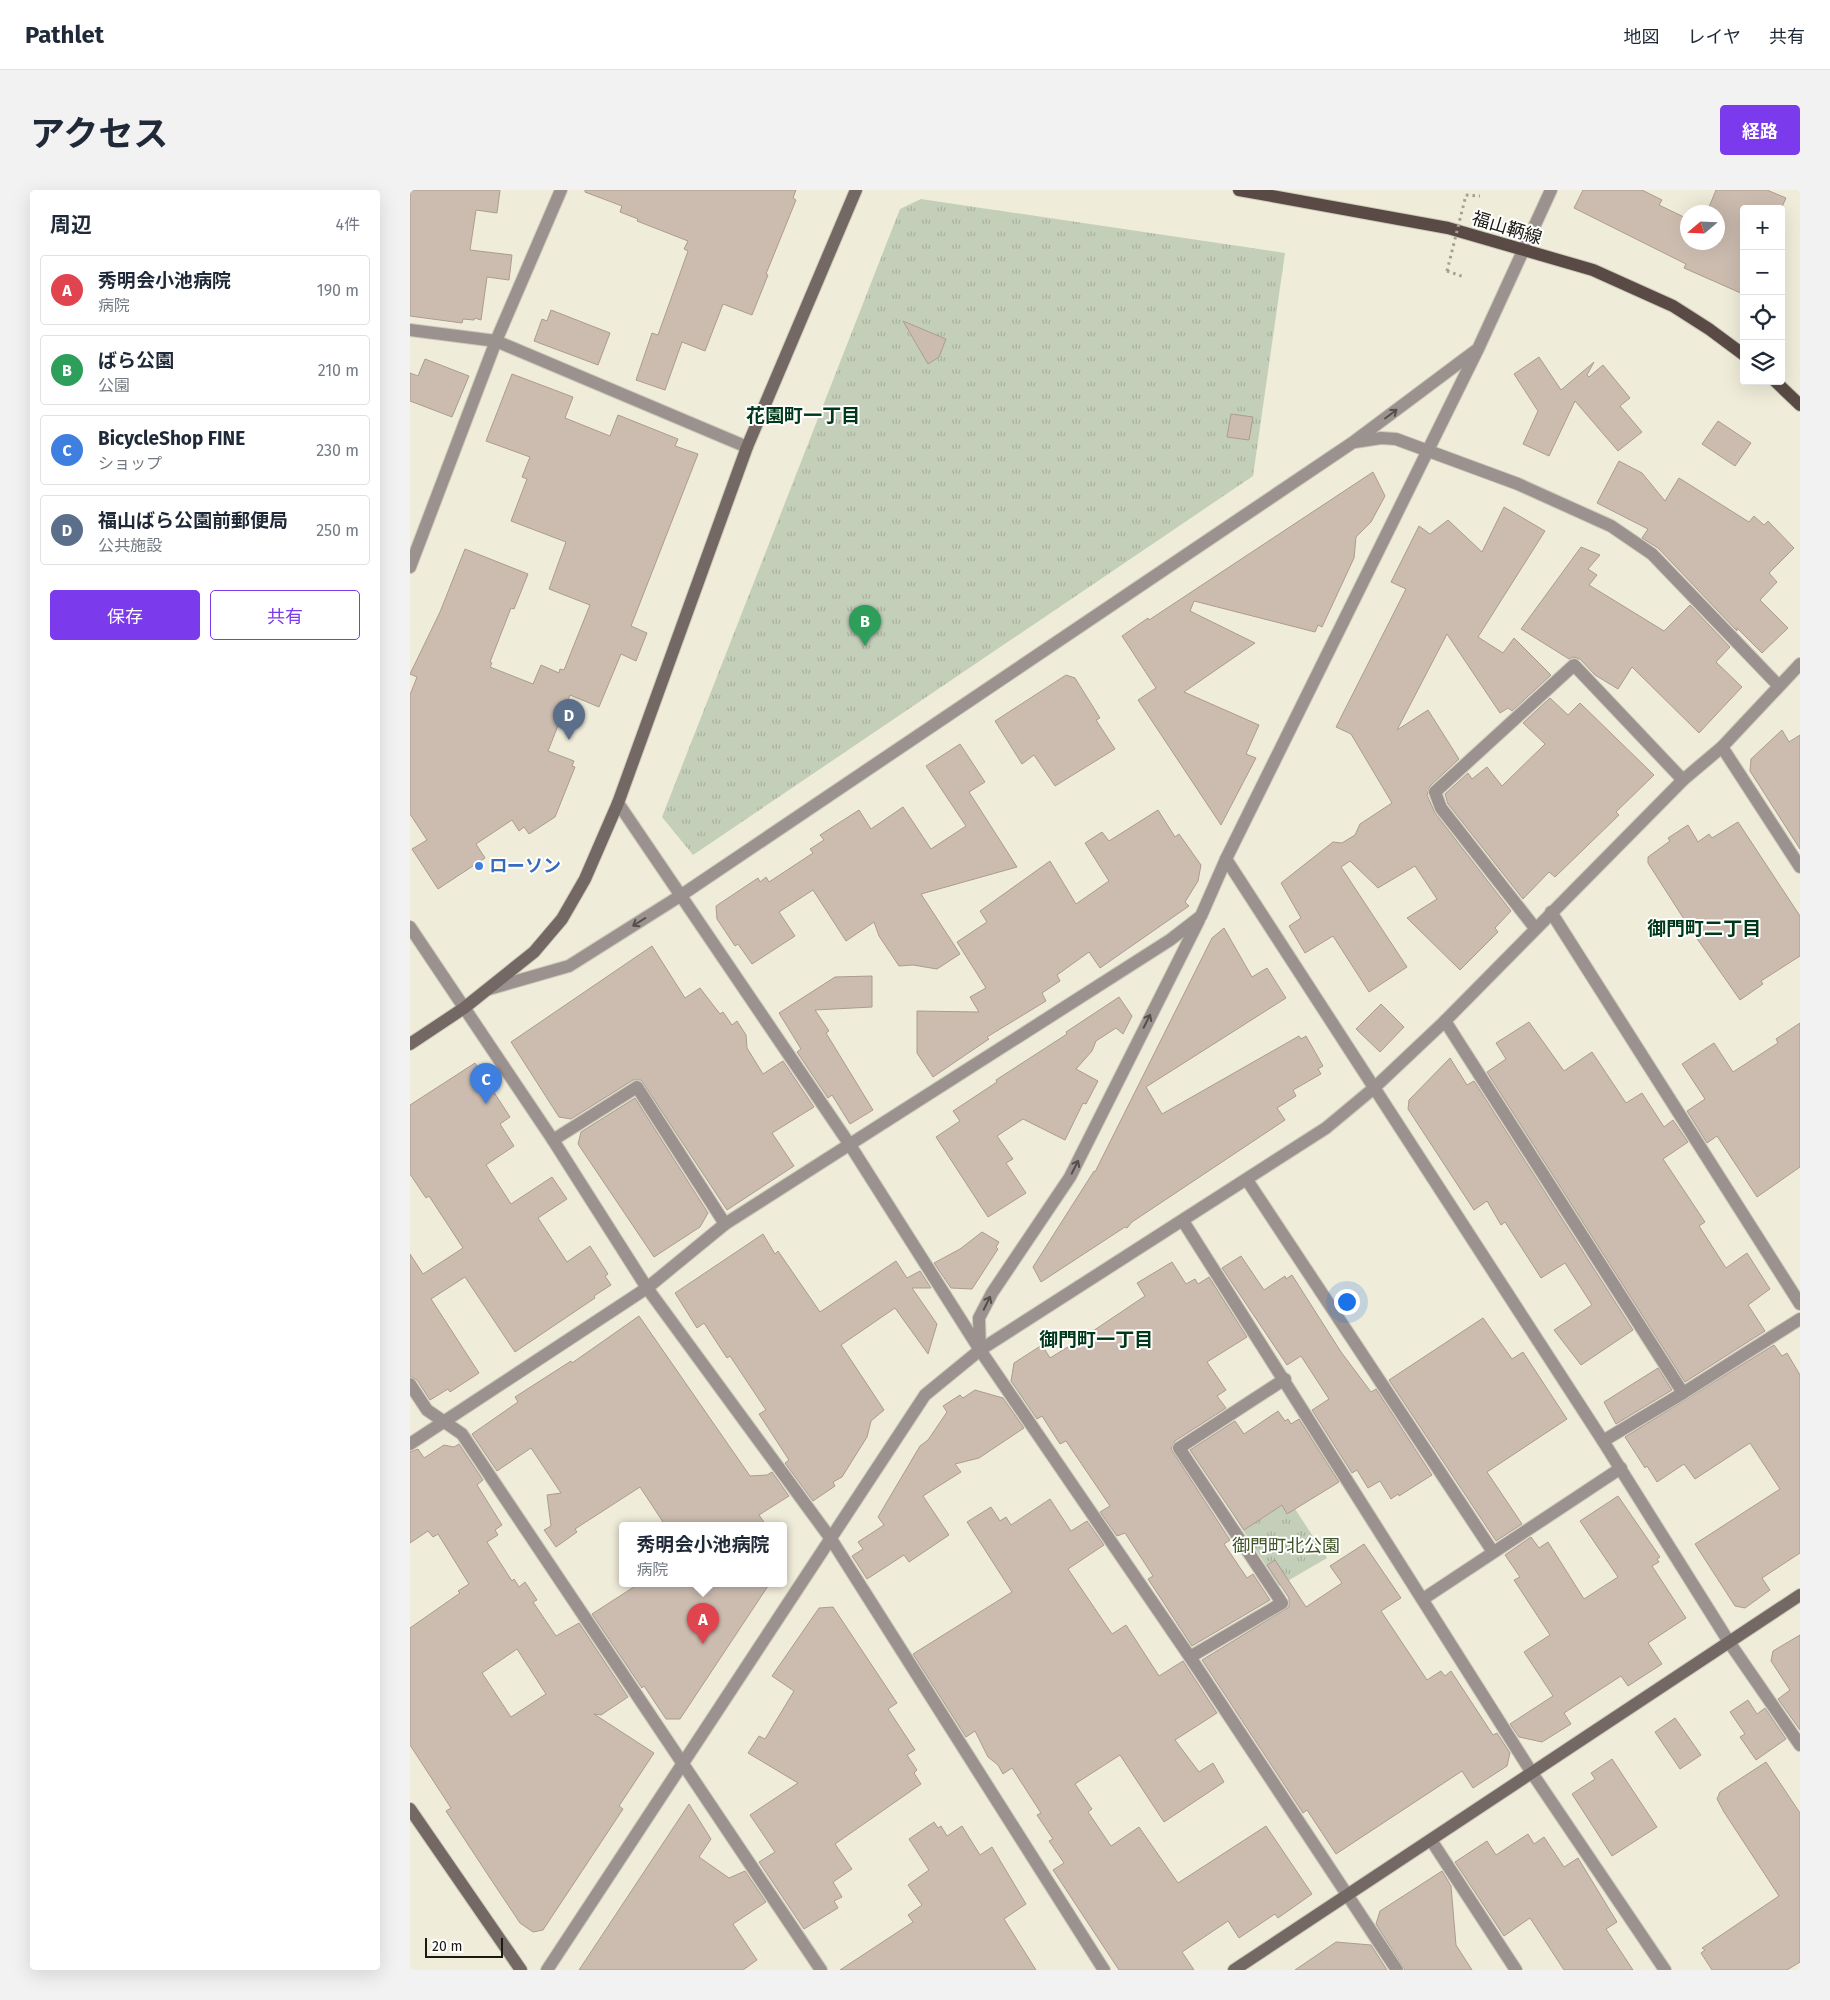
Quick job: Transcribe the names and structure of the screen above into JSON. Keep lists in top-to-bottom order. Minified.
{"streets":{"main road":["福山鞆線"]},"districts":["花園町一丁目","御門町二丁目","御門町一丁目"],"parks":["御門町北公園"],"places":["ローソン"],"scale_bar":"20 m","north":"left","page":{"header":"Pathlet","nav":["地図","レイヤ","共有"],"title":"アクセス","buttons":["経路",["保存","共有"]],"heading":["周辺","4件"],"map_buttons":["+","−"],"list":[{"mark":"A","name":"秀明会小池病院","note":"病院","value":"190 m"},{"mark":"B","name":"ばら公園","note":"公園","value":"210 m"},{"mark":"C","name":"BicycleShop FINE","note":"ショップ","value":"230 m"},{"mark":"D","name":"福山ばら公園前郵便局","note":"公共施設","value":"250 m"}],"pins":["B","D","C","A"],"popup":["秀明会小池病院","病院"],"scale":"20 m"}}
